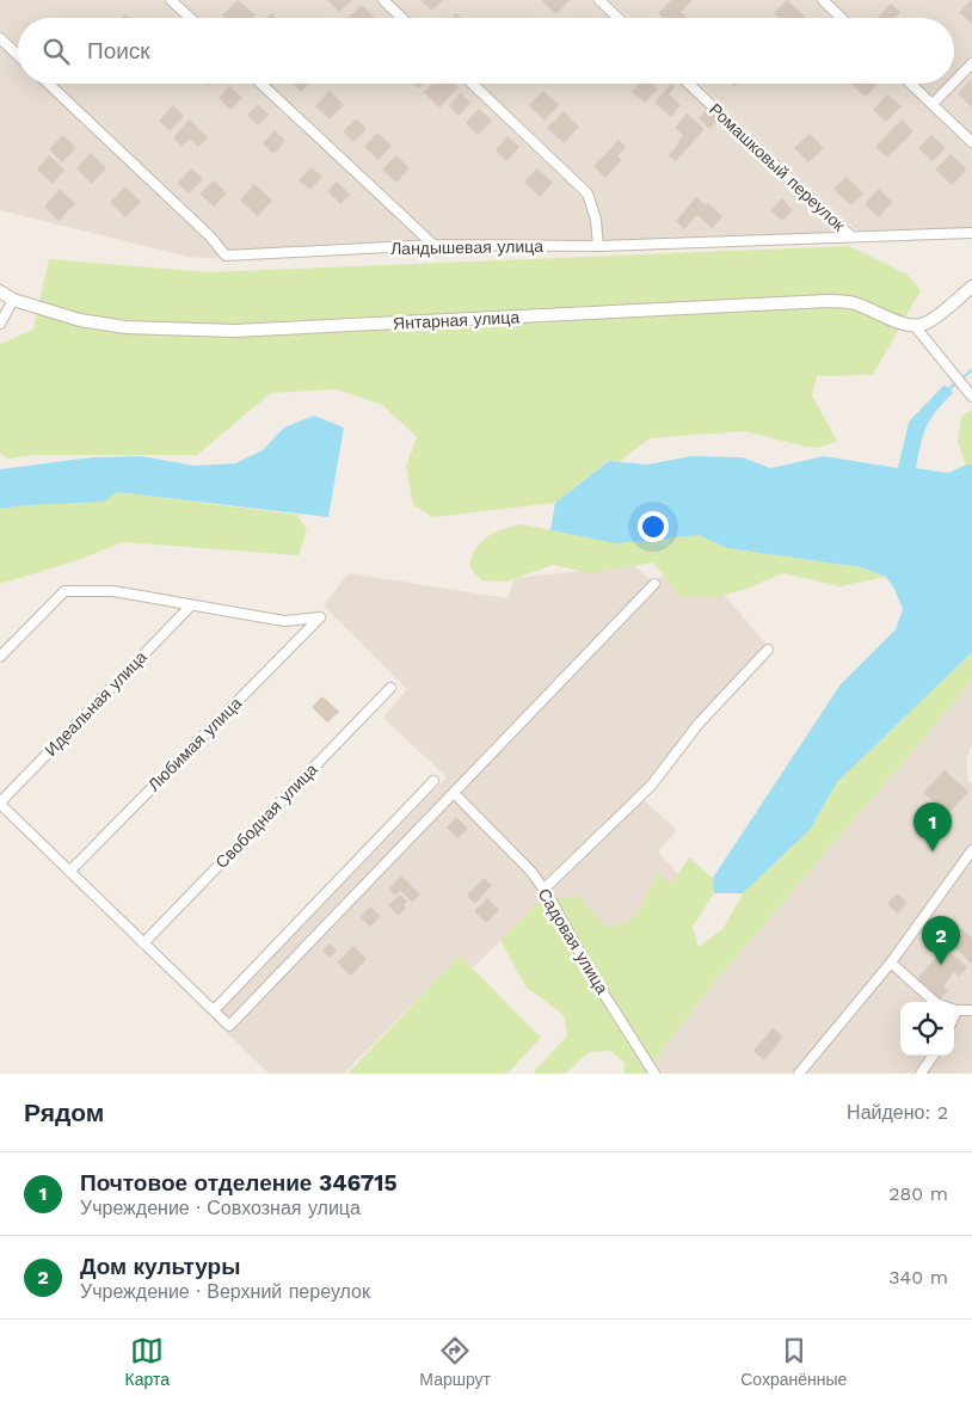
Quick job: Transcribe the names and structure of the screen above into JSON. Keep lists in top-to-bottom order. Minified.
{"streets":{"street":["Ромашковый переулок","Ландышевая улица","Янтарная улица","Идеальная улица","Любимая улица","Свободная улица","Садовая улица"]},"crossings":[["Ромашковый переулок","Ландышевая улица"],["Идеальная улица","Любимая улица"]],"page":{"search":"Поиск","pins":["1","2"],"heading":["Рядом","Найдено: 2"],"list":[{"mark":"1","name":"Почтовое отделение 346715","note":"Учреждение · Совхозная улица","value":"280 m"},{"mark":"2","name":"Дом культуры","note":"Учреждение · Верхний переулок","value":"340 m"}],"nav":["Карта","Маршрут","Сохранённые"]}}
